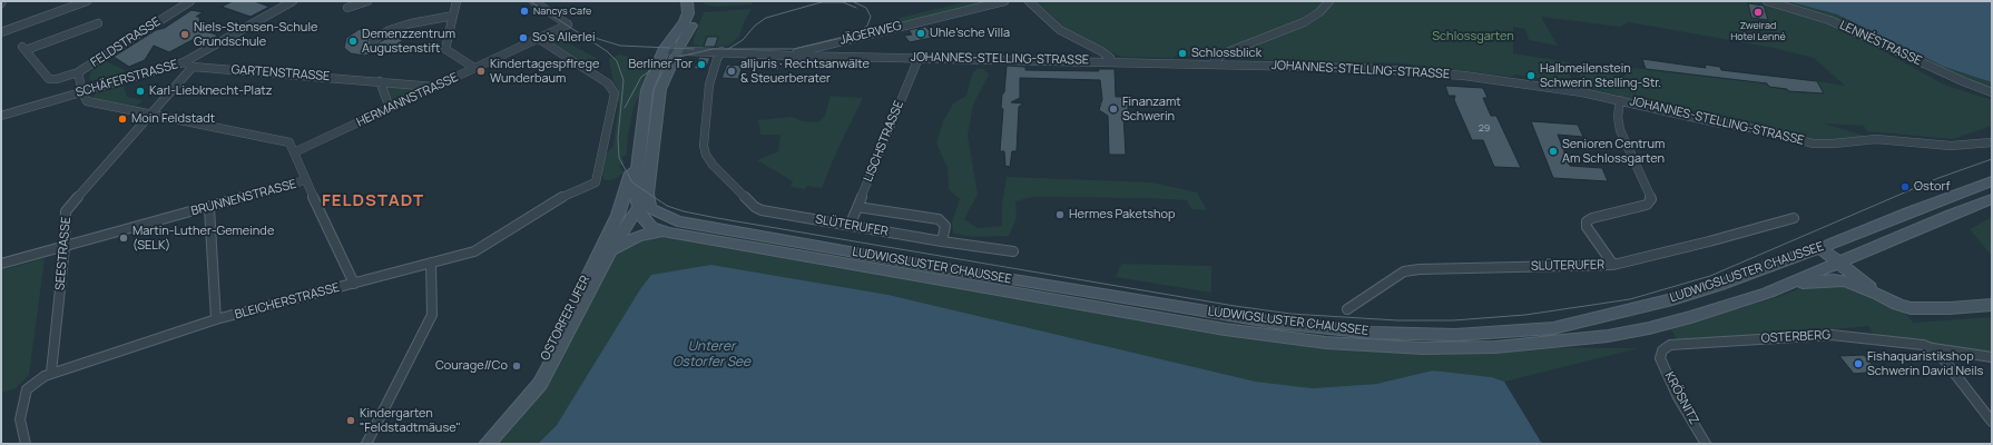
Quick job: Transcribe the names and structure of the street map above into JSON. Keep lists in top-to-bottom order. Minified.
{"streets":{"street":["JÄGERWEG","FELDSTRASSE","LENNÉSTRASSE","JOHANNES-STELLING-STRASSE","GARTENSTRASSE","SCHÄFERSTRASSE","HERMANNSTRASSE","LISCHSTRASSE","BRUNNENSTRASSE","SLÜTERUFER","SEESTRASSE","LUDWIGSLUSTER CHAUSSEE","BLEICHERSTRASSE","OSTORFER UFER","OSTERBERG","KRÖSNITZ"]},"crossings":[["JÄGERWEG","JOHANNES-STELLING-STRASSE"],["FELDSTRASSE","SCHÄFERSTRASSE"],["JOHANNES-STELLING-STRASSE","LISCHSTRASSE"],["JOHANNES-STELLING-STRASSE","SLÜTERUFER"],["GARTENSTRASSE","SCHÄFERSTRASSE"],["GARTENSTRASSE","HERMANNSTRASSE"],["HERMANNSTRASSE","BLEICHERSTRASSE"],["LISCHSTRASSE","SLÜTERUFER"],["BRUNNENSTRASSE","SEESTRASSE"],["SEESTRASSE","BLEICHERSTRASSE"],["LUDWIGSLUSTER CHAUSSEE","OSTORFER UFER"],["OSTERBERG","KRÖSNITZ"]],"districts":["FELDSTADT"],"water":["Unterer Ostorfer See"],"parks":["Schlossgarten"],"places":["Nancys Cafe","Zweirad Hotel Lenné","Uhle’sche Villa","Niels-Stensen-Schule Grundschule","So's Allerlei","Demenzzentrum Augustenstift","Schlossblick","Berliner Tor","Kindertagespflrege Wunderbaum","alljuris · Rechtsanwälte & Steuerberater","Halbmeilenstein Schwerin Stelling-Str.","Karl-Liebknecht-Platz","Finanzamt Schwerin","Moin Feldstadt","Senioren Centrum Am Schlossgarten","Ostorf","Hermes Paketshop","Martin-Luther-Gemeinde (SELK)","Fishaquaristikshop Schwerin David Neils","Courage//Co","Kindergarten \"Feldstadtmäuse\""],"house_numbers":["29"]}
